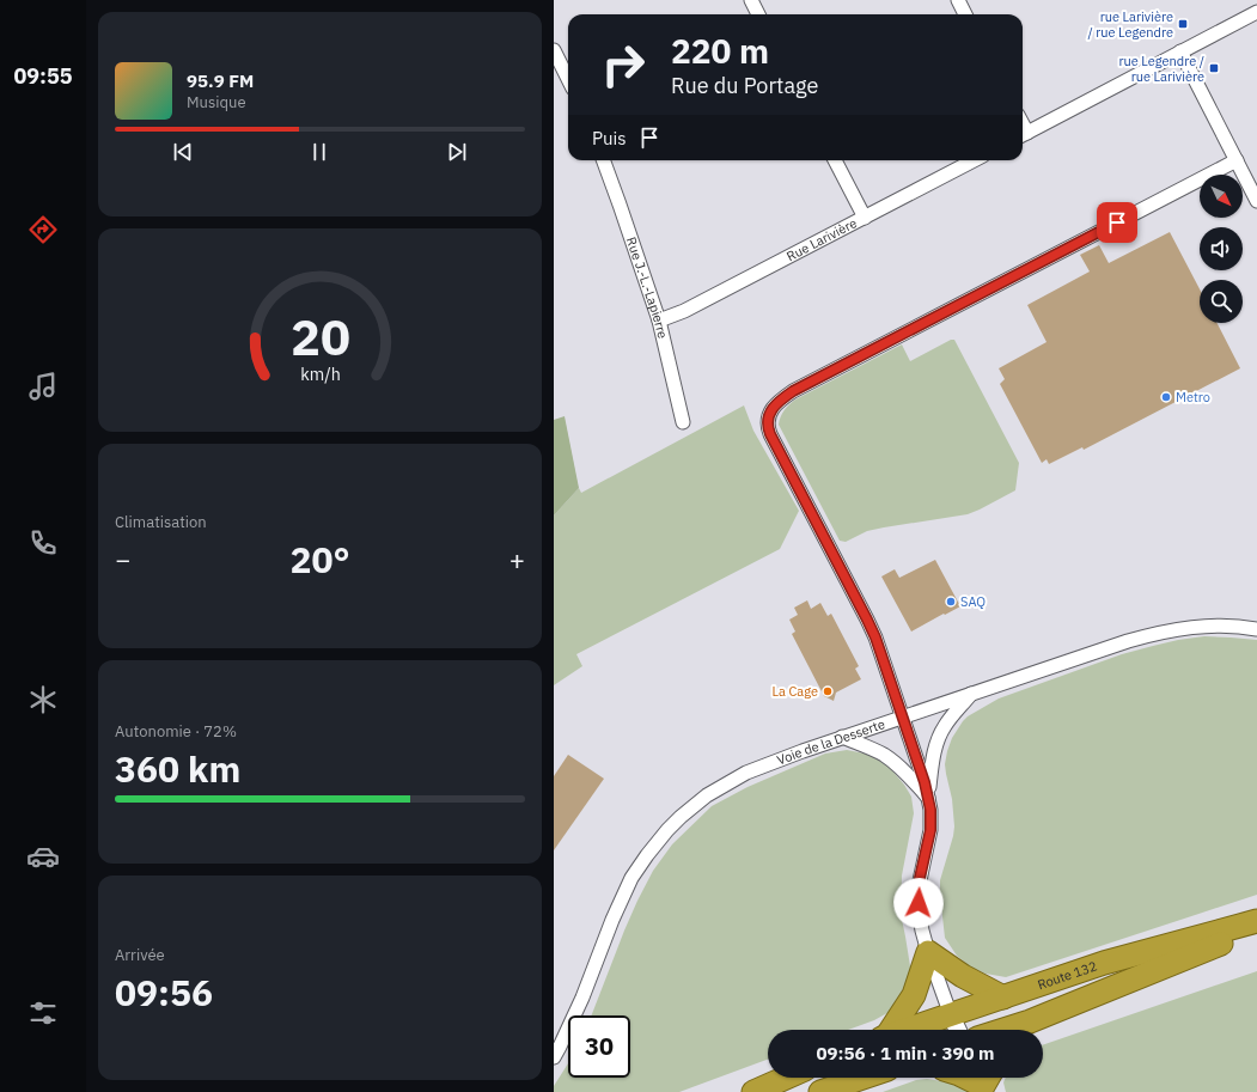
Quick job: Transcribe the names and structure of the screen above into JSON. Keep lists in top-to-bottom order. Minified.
{"streets":{"highway":["Route 132"],"street":["Rue Larivière","Rue J.-L.-Lapierre","Voie de la Desserte"]},"crossings":[["Rue Larivière","Rue J.-L.-Lapierre"]],"places":{"transit":["rue Larivière / rue Legendre","rue Legendre / rue Larivière"],"other":["Metro","SAQ","La Cage"]},"north":"bottom right","page":{"tabs":"09:55","turn":["220 m","Rue du Portage"],"song":["95.9 FM","Musique"],"then":"Puis","tile":["Climatisation",["Autonomie · 72%","360 km"],["Arrivée","09:56"]],"heat":["−","20°","+"],"limit":"30","trip":"09:56 · 1 min · 390 m","gauge":["20","km/h"]}}
